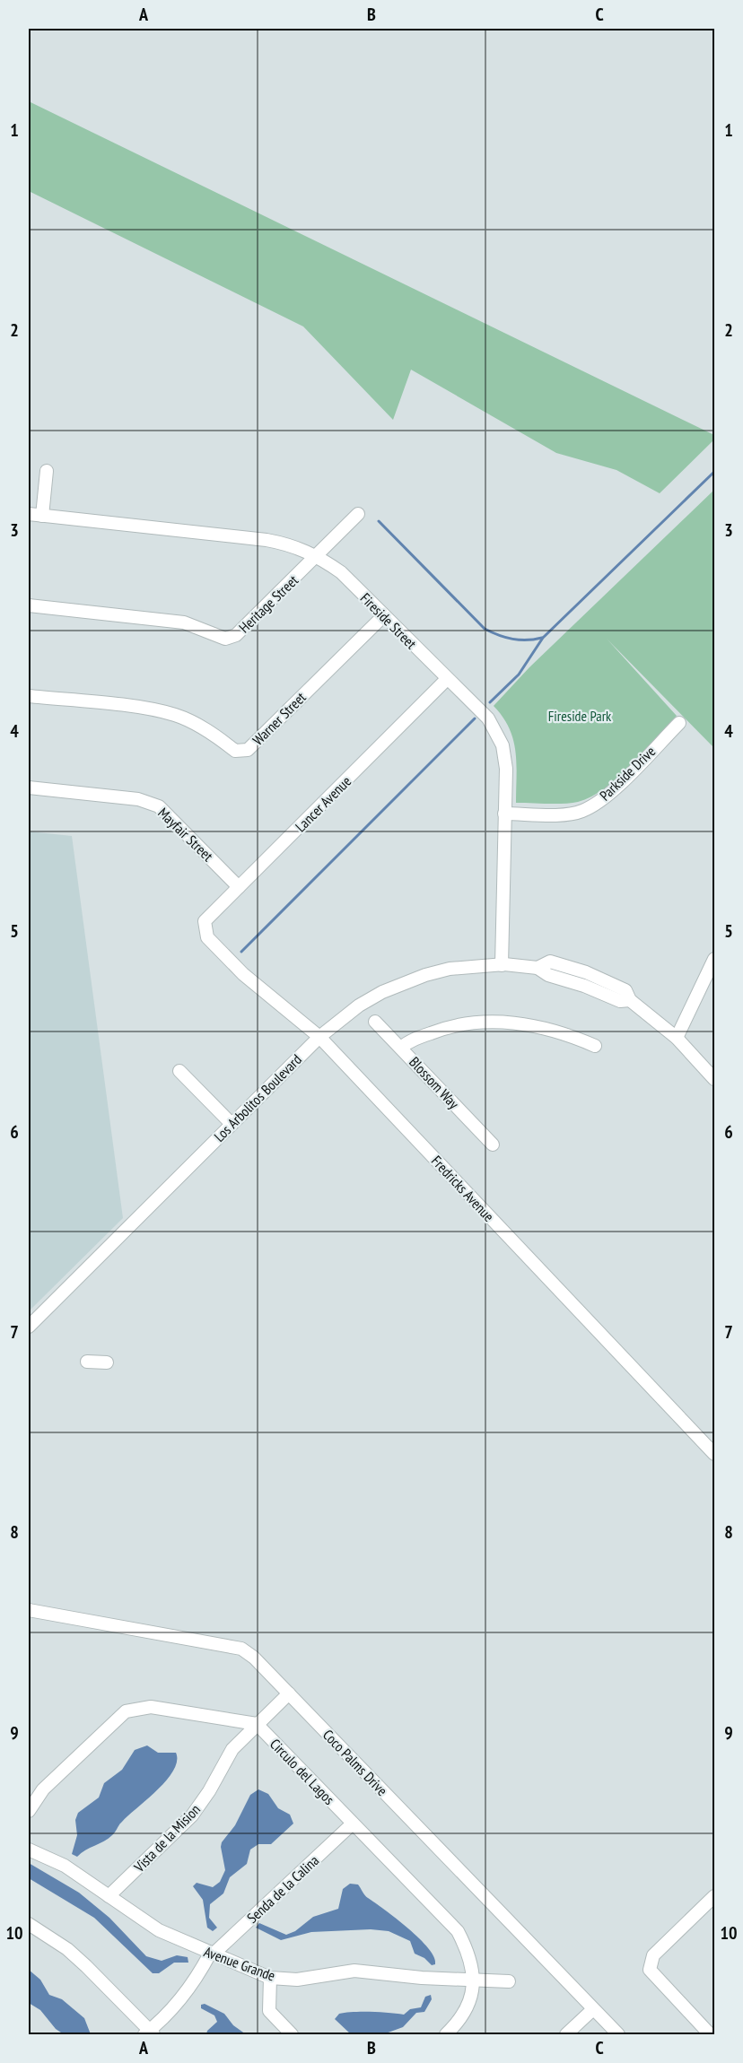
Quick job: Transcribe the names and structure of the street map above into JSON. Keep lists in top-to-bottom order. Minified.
{"streets":{"street":["Heritage Street","Fireside Street","Warner Street","Parkside Drive","Lancer Avenue","Mayfair Street","Blossom Way","Los Arbolitos Boulevard","Fredricks Avenue","Coco Palms Drive","Circulo del Lagos","Vista de la Mision","Senda de la Calina","Avenue Grande"]},"crossings":[["Heritage Street","Fireside Street"],["Fireside Street","Warner Street"],["Fireside Street","Parkside Drive"],["Fireside Street","Lancer Avenue"],["Fireside Street","Los Arbolitos Boulevard"],["Lancer Avenue","Mayfair Street"],["Lancer Avenue","Fredricks Avenue"],["Los Arbolitos Boulevard","Fredricks Avenue"],["Coco Palms Drive","Vista de la Mision"],["Circulo del Lagos","Vista de la Mision"],["Circulo del Lagos","Senda de la Calina"],["Circulo del Lagos","Avenue Grande"],["Vista de la Mision","Avenue Grande"],["Senda de la Calina","Avenue Grande"]],"parks":["Fireside Park"],"grid":{"columns":["A","B","C"],"rows":["1","2","3","4","5","6","7","8","9","10"]}}
